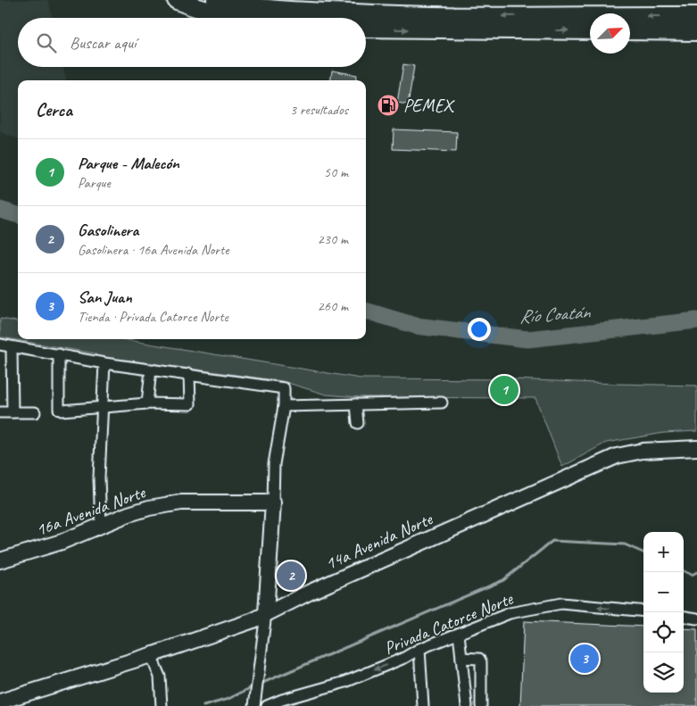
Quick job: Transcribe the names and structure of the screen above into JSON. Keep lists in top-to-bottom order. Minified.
{"streets":{"main road":["16a Avenida Norte","14a Avenida Norte"],"street":["Privada Catorce Norte"]},"one_way":["Privada Catorce Norte"],"water":["Río Coatán"],"places":{"fuel station":["PEMEX"]},"north":"top right","page":{"search":"Buscar aquí","heading":["Cerca","3 resultados"],"list":[{"mark":"1","name":"Parque - Malecón","note":"Parque","value":"50 m"},{"mark":"2","name":"Gasolinera","note":"Gasolinera · 16a Avenida Norte","value":"230 m"},{"mark":"3","name":"San Juan","note":"Tienda · Privada Catorce Norte","value":"260 m"}],"pins":["1","2","3"],"map_buttons":["+","−"]}}
